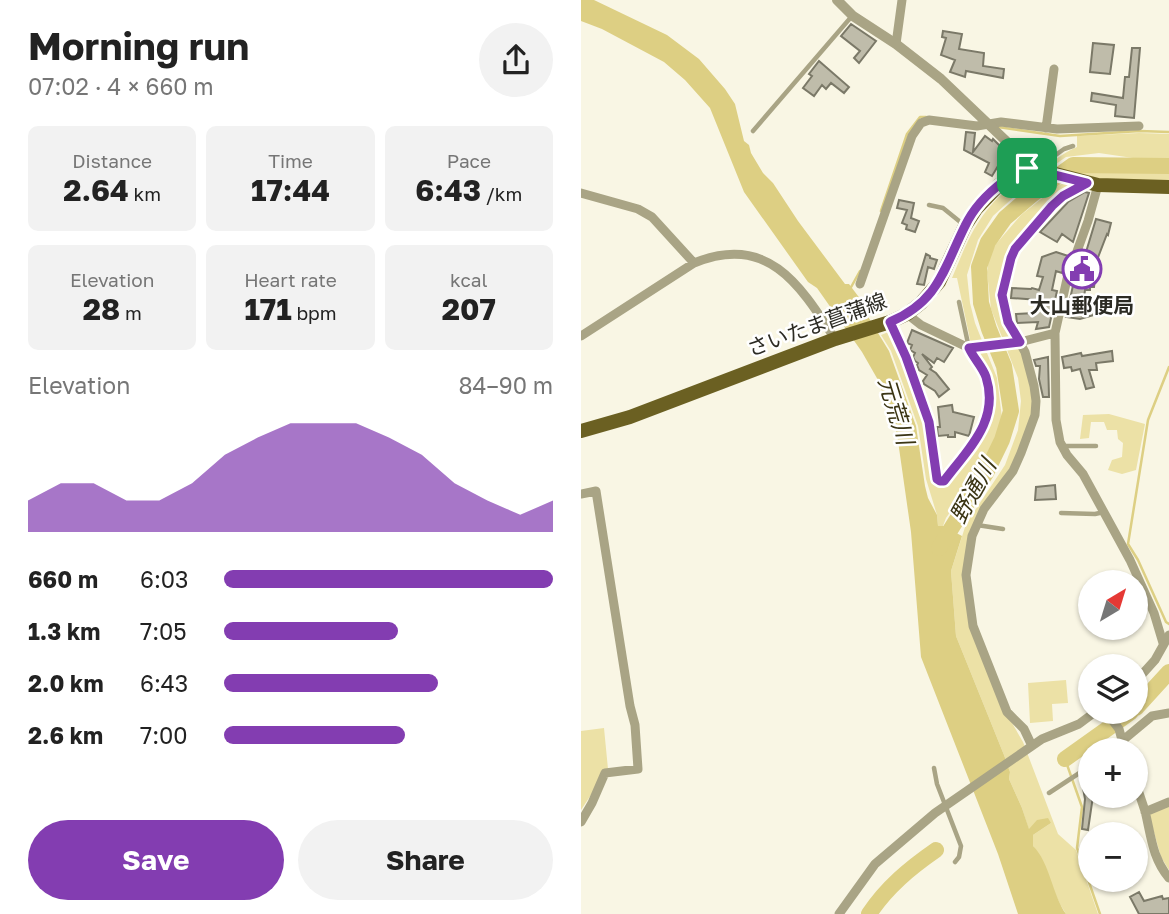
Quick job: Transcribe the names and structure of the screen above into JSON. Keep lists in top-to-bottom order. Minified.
{"streets":{"main road":["さいたま菖蒲線"]},"water":["元荒川","野通川"],"places":{"public building":["大山郵便局"]},"north":"top right","page":{"heading":["Morning run","07:02 · 4 × 660 m"],"stats":[["Distance","2.64 km"],["Time","17:44"],["Pace","6:43 /km"],["Elevation","28 m"],["Heart rate","171 bpm"],["kcal","207"]],"chart":["Elevation","84–90 m"],"list":[{"name":"660 m","note":"6:03"},{"name":"1.3 km","note":"7:05"},{"name":"2.0 km","note":"6:43"},{"name":"2.6 km","note":"7:00"}],"map_buttons":["+","−"],"buttons":["Save","Share"]}}
